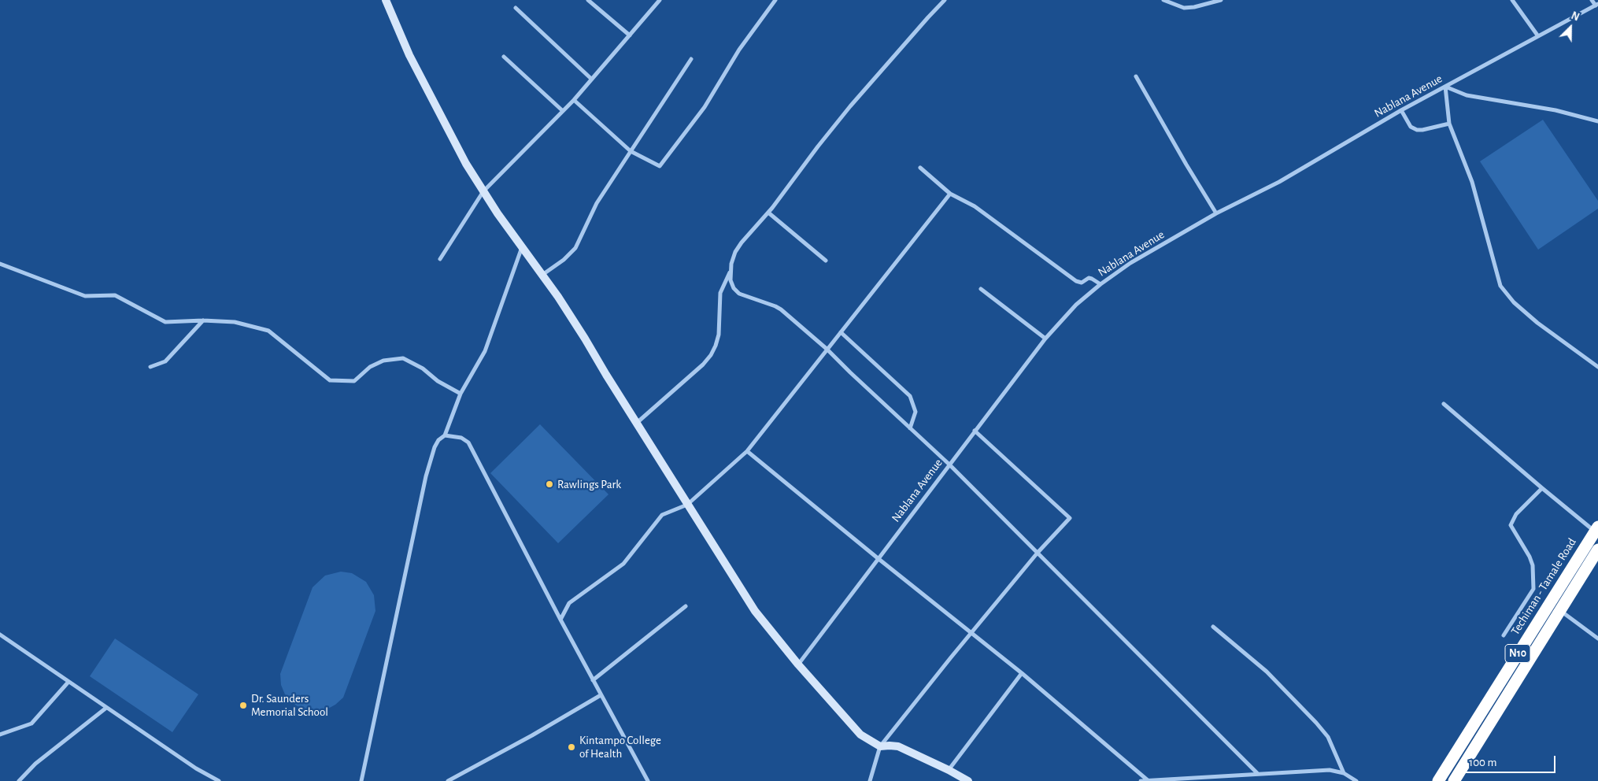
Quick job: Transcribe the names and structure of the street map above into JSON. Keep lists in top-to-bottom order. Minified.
{"streets":{"highway":["Techiman - Tamale Road","N10"],"street":["Nablana Avenue"]},"places":["Rawlings Park","Dr. Saunders Memorial School","Kintampo College of Health"],"scale_bar":"100 m","north":"top right"}
